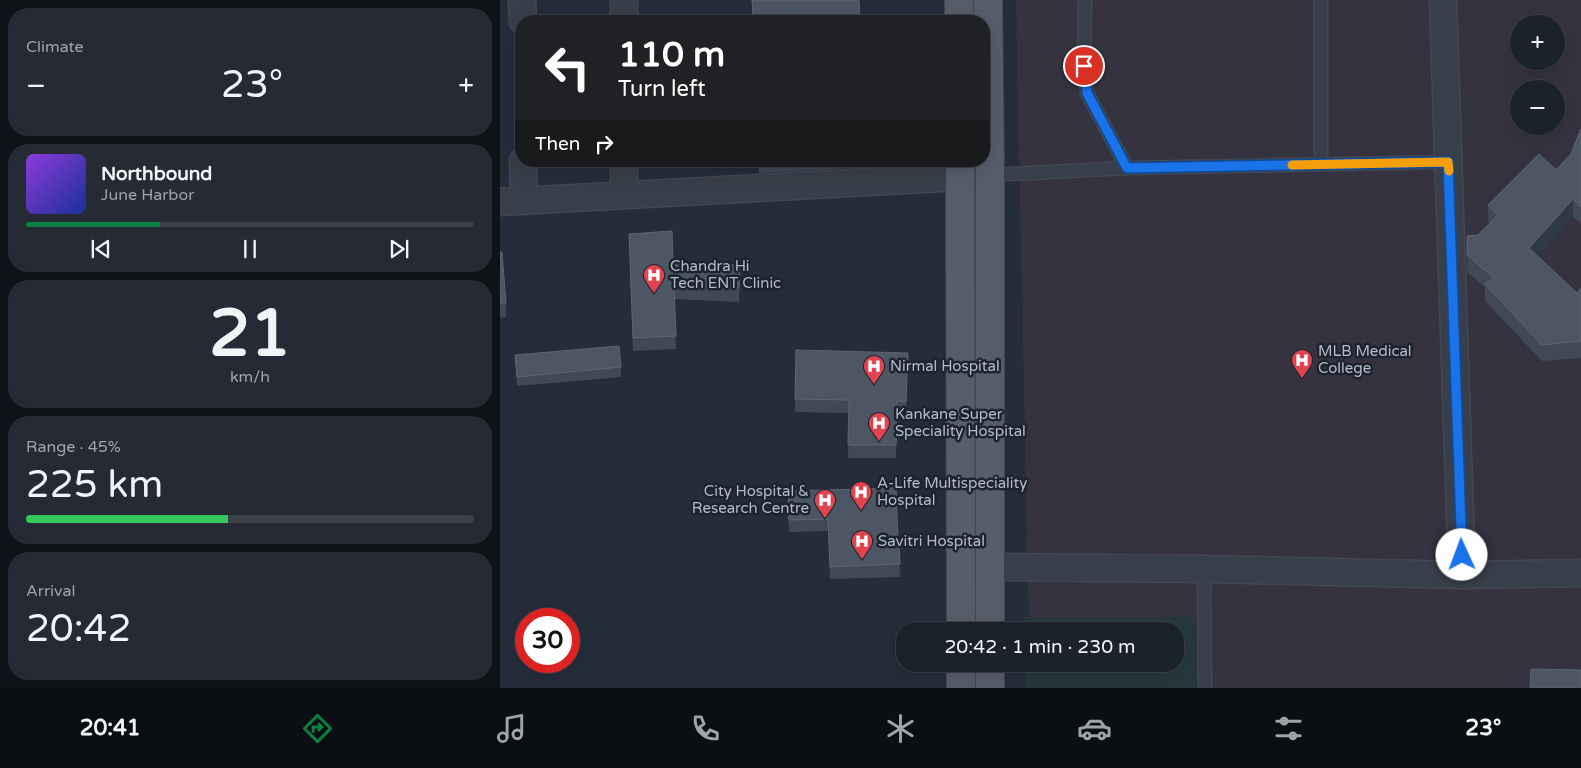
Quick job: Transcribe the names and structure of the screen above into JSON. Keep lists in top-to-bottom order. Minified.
{"places":{"hospital":["Chandra Hi Tech ENT Clinic","MLB Medical College","Nirmal Hospital","Kankane Super Speciality Hospital","A-Life Multispeciality Hospital","City Hospital & Research Centre","Savitri Hospital"]},"page":{"tile":["Climate",["21","km/h"],["Range · 45%","225 km"],["Arrival","20:42"]],"map_buttons":["+","−"],"turn":["110 m","Turn left"],"heat":["−","23°","+"],"then":"Then","song":["Northbound","June Harbor"],"limit":"30","trip":"20:42 · 1 min · 230 m","tabs":["20:41","23°"]}}
